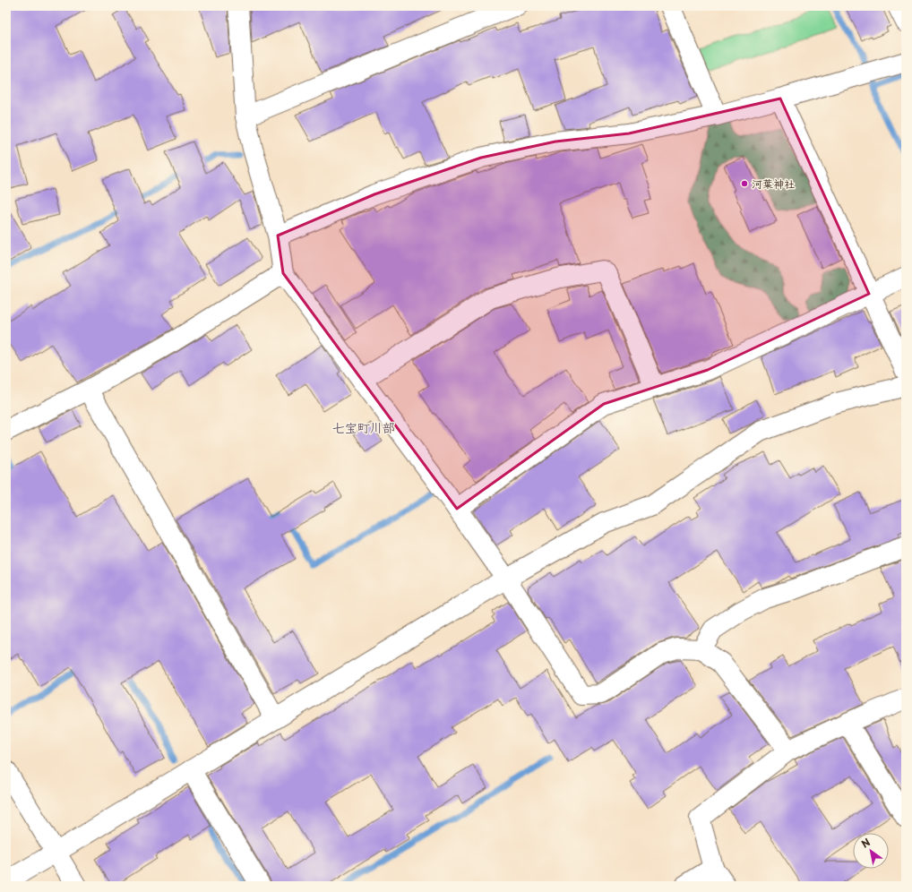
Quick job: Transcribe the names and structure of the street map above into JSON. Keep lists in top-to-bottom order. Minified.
{"districts":["七宝町川部"],"places":["河葉神社"],"north":"top left"}
